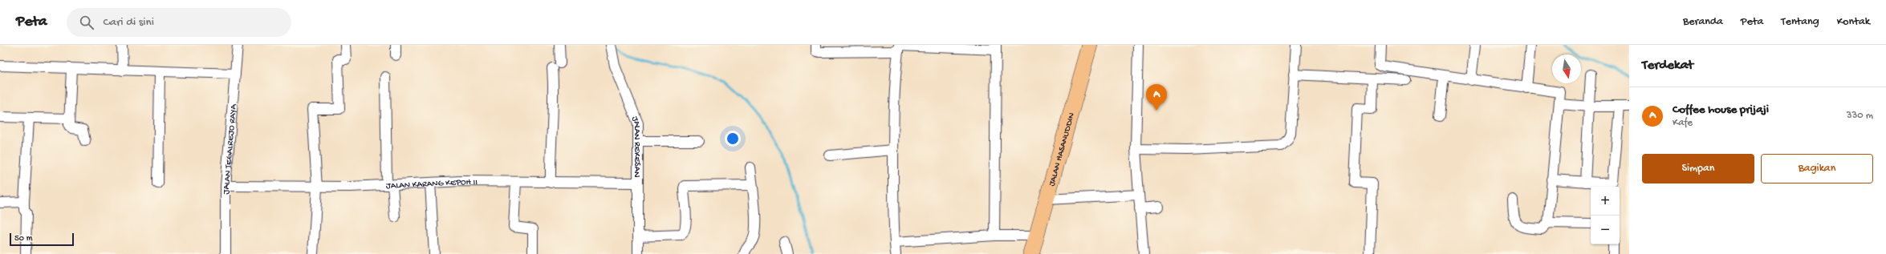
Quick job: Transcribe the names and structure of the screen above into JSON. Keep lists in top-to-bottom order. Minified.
{"streets":{"main road":["JALAN HASANUDDIN"],"street":["JALAN REKESAN","JALAN TEGALREJO RAYA","JALAN KARANG KEPOH II"]},"crossings":[["JALAN REKESAN","JALAN KARANG KEPOH II"],["JALAN TEGALREJO RAYA","JALAN KARANG KEPOH II"]],"scale_bar":"50 m","north":"bottom","page":{"header":"Peta","search":"Cari di sini","nav":["Beranda","Peta","Tentang","Kontak"],"heading":"Terdekat","pins":"A","list":[{"mark":"A","name":"Coffee house prijaji","note":"Kafe","value":"330 m"}],"buttons":["Simpan","Bagikan"],"map_buttons":["+","−"],"scale":"50 m"}}
